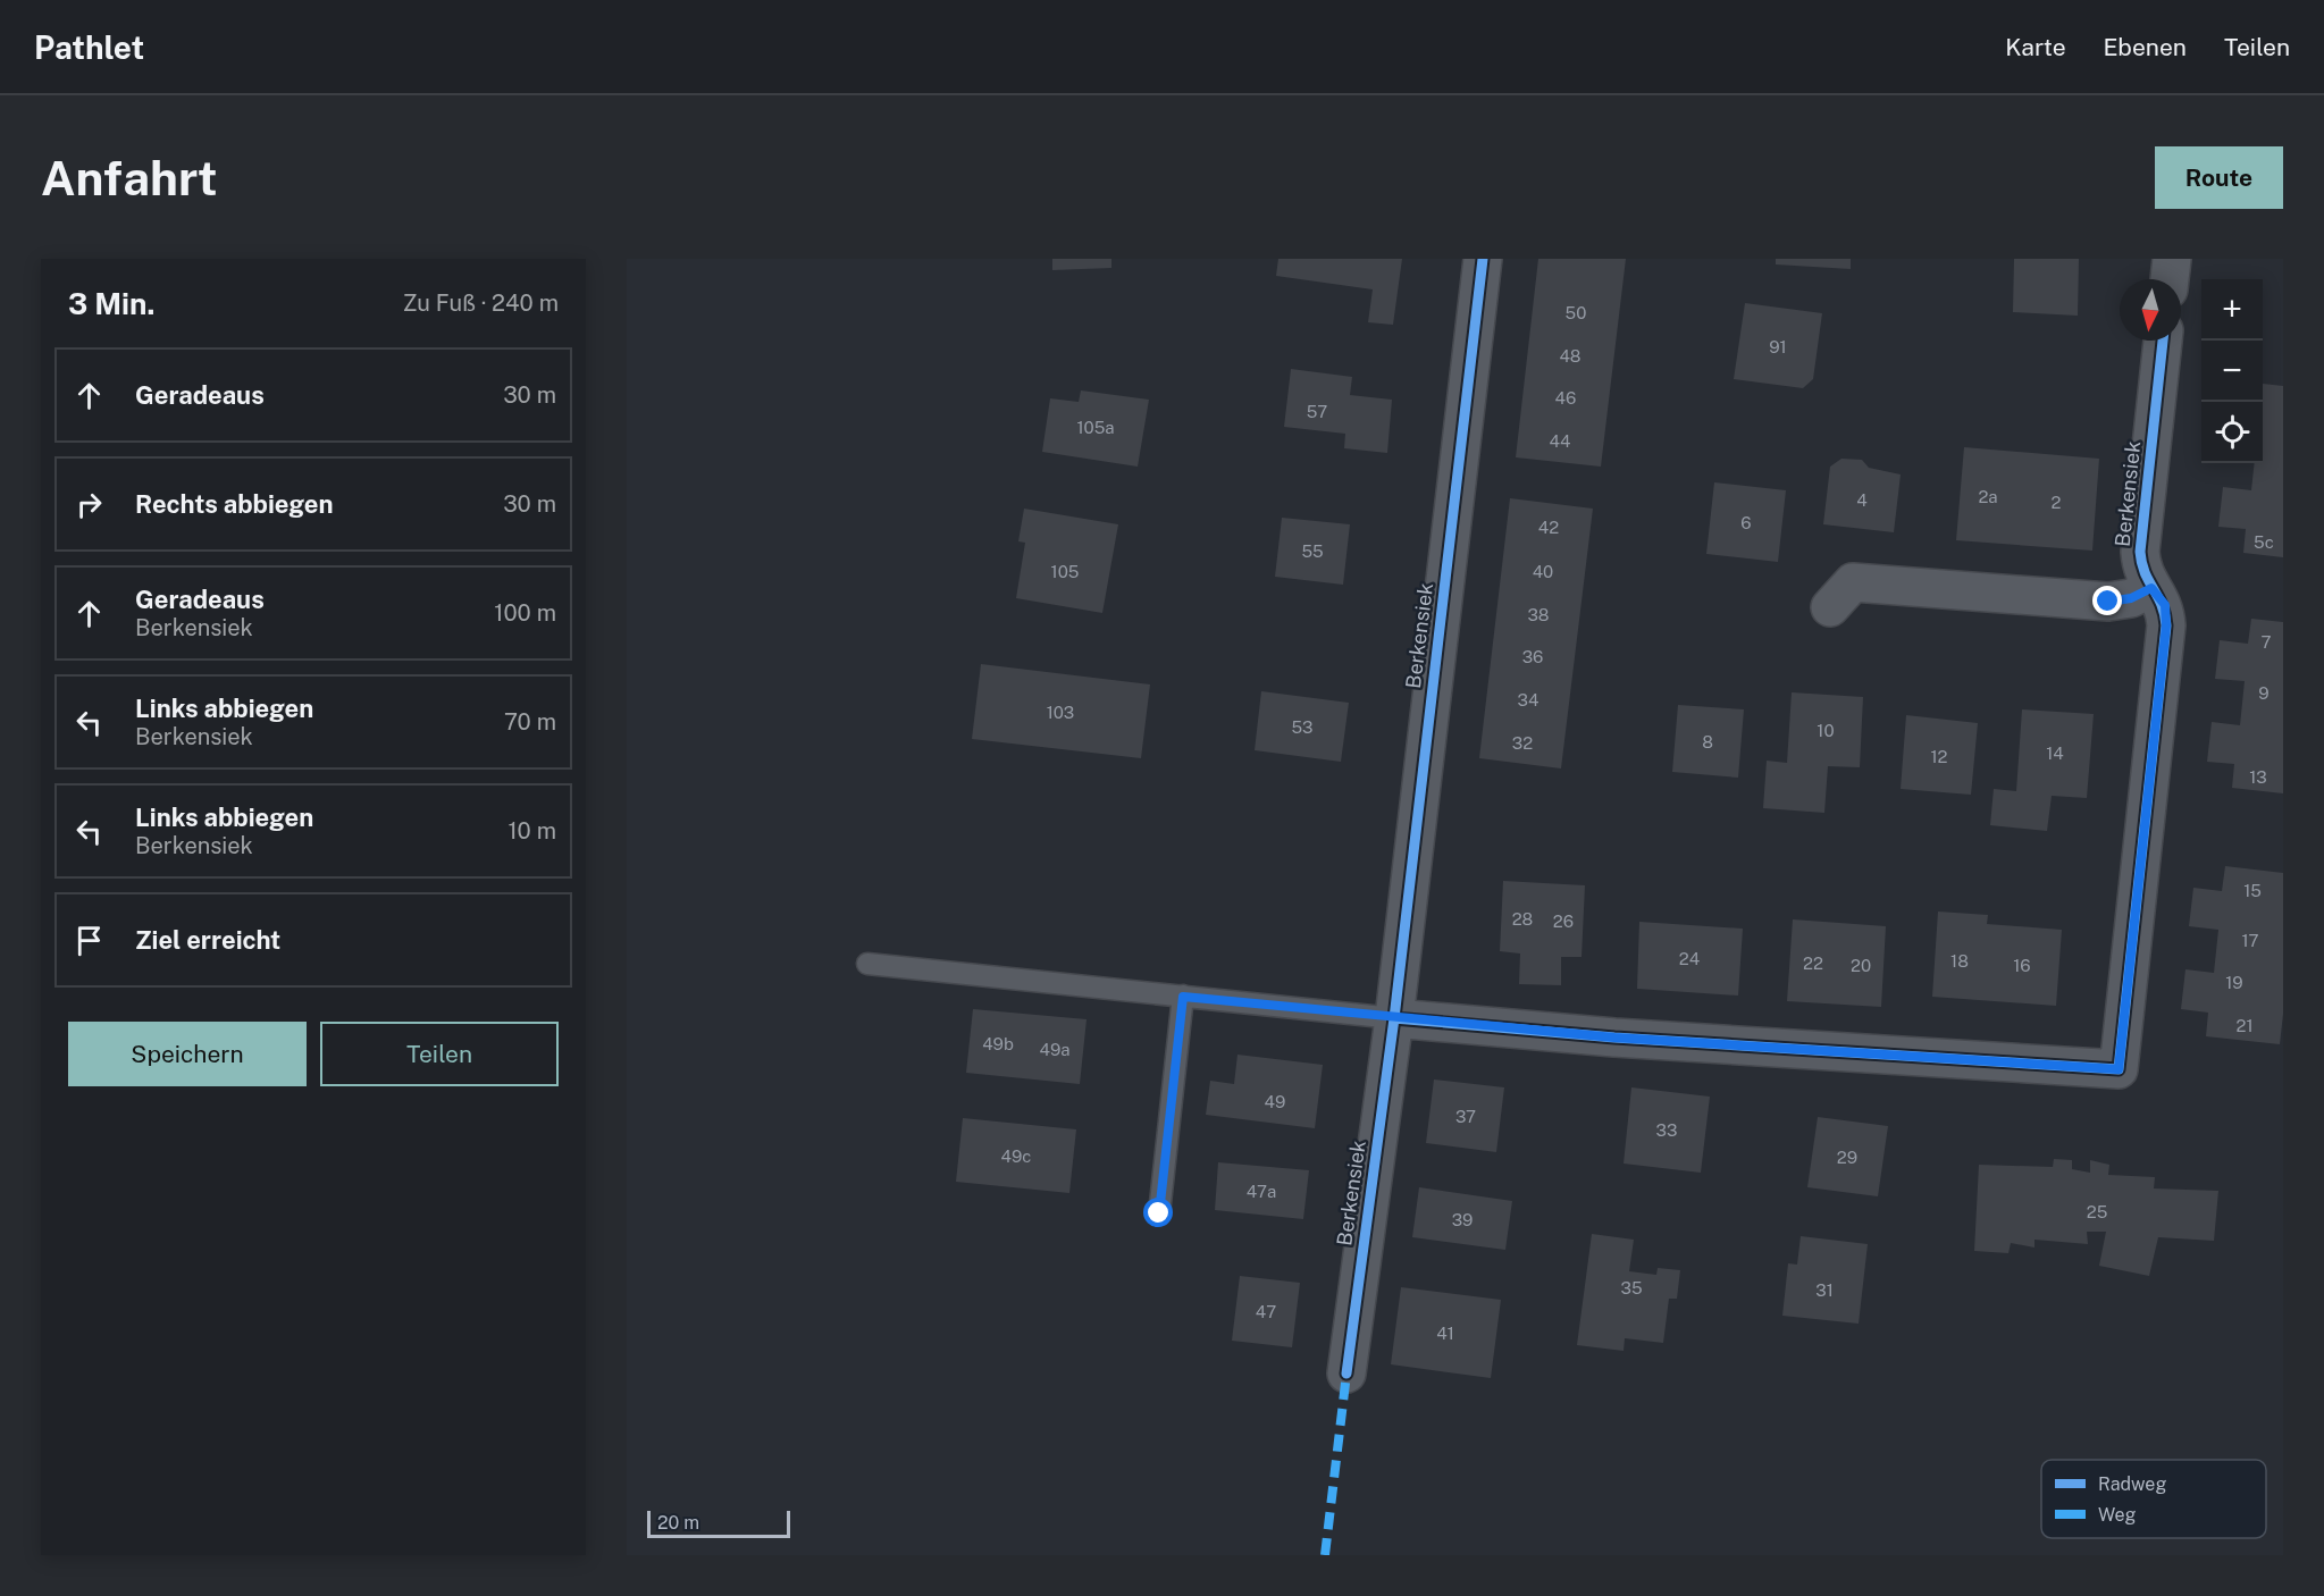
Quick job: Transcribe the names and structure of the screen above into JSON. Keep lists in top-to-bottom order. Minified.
{"streets":{"street":["Berkensiek"]},"house_numbers":["50","91","48","46","57","105a","44","2a","4","2","6","42","5c","55","105","40","38","7","36","9","34","103","53","10","8","32","14","12","13","15","28","26","17","24","18","22","20","16","19","21","49b","49a","49","37","33","49c","29","47a","25","39","35","31","47","41"],"legend":["Radweg","Weg"],"scale_bar":"20 m","north":"bottom","page":{"header":"Pathlet","nav":["Karte","Ebenen","Teilen"],"buttons":["Route",["Speichern","Teilen"]],"title":"Anfahrt","heading":["3 Min.","Zu Fuß · 240 m"],"map_buttons":["+","−"],"list":[["Geradeaus","30 m"],["Rechts abbiegen","30 m"],["Geradeaus","Berkensiek","100 m"],["Links abbiegen","Berkensiek","70 m"],["Links abbiegen","Berkensiek","10 m"],"Ziel erreicht"],"scale":"20 m"}}
